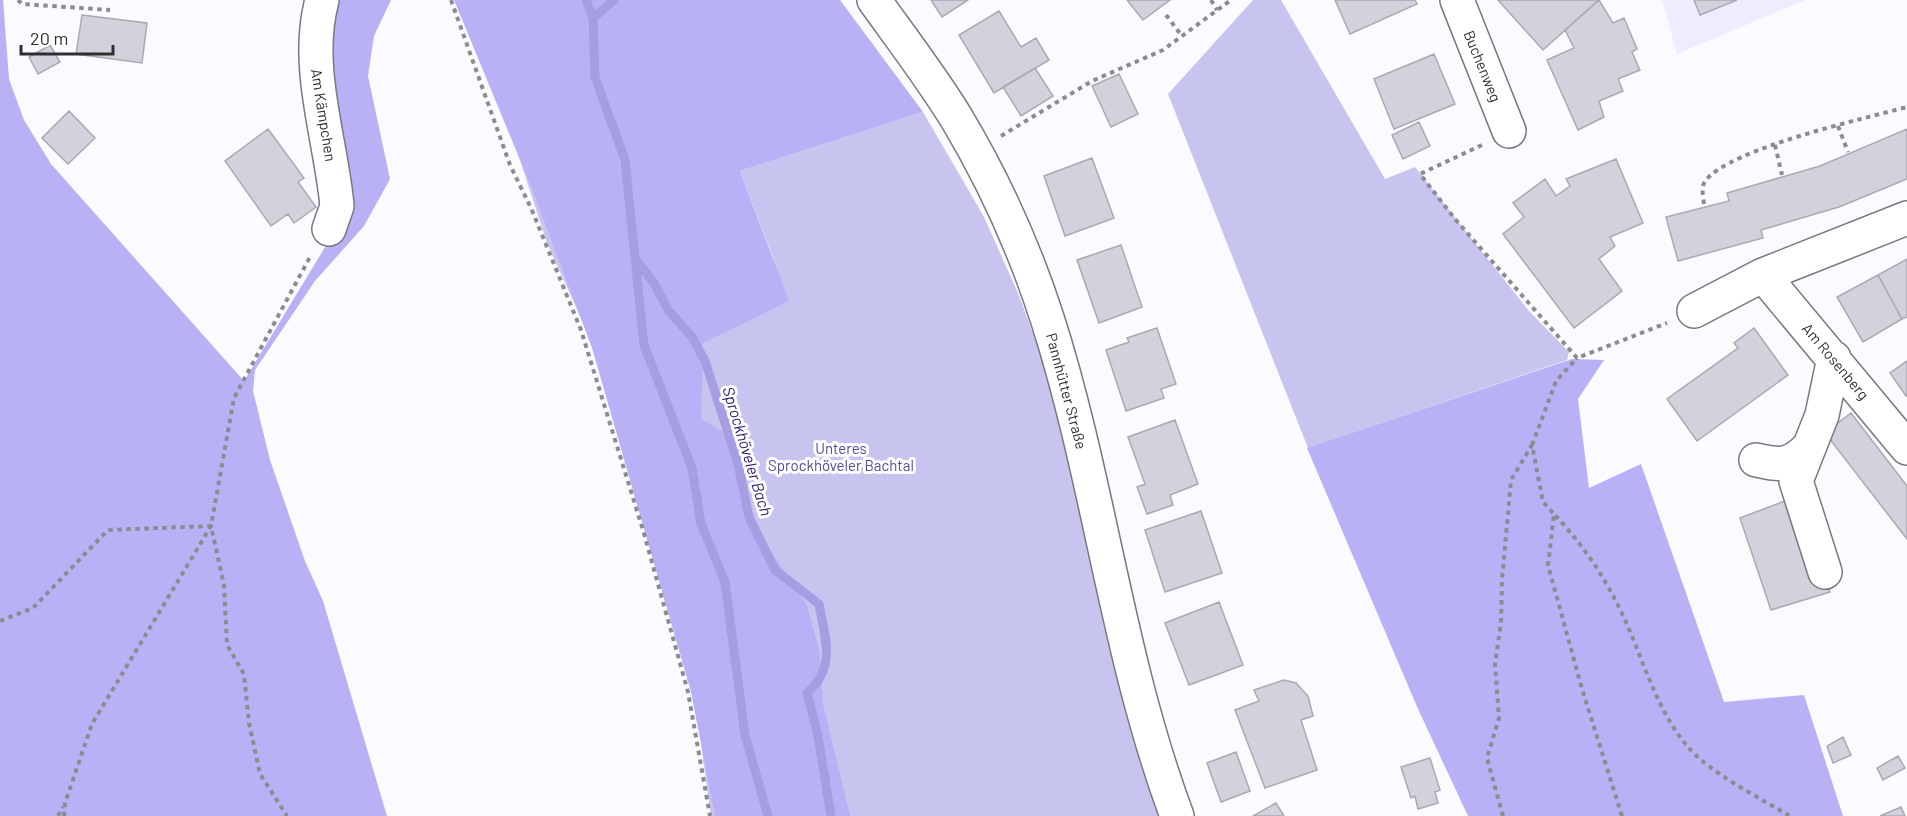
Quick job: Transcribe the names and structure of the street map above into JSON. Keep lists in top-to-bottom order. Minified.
{"streets":{"street":["Buchenweg","Am Kämpchen","Am Rosenberg","Pannhütter Straße"]},"water":["Sprockhöveler Bach"],"parks":["Unteres Sprockhöveler Bachtal"],"scale_bar":"20 m"}
